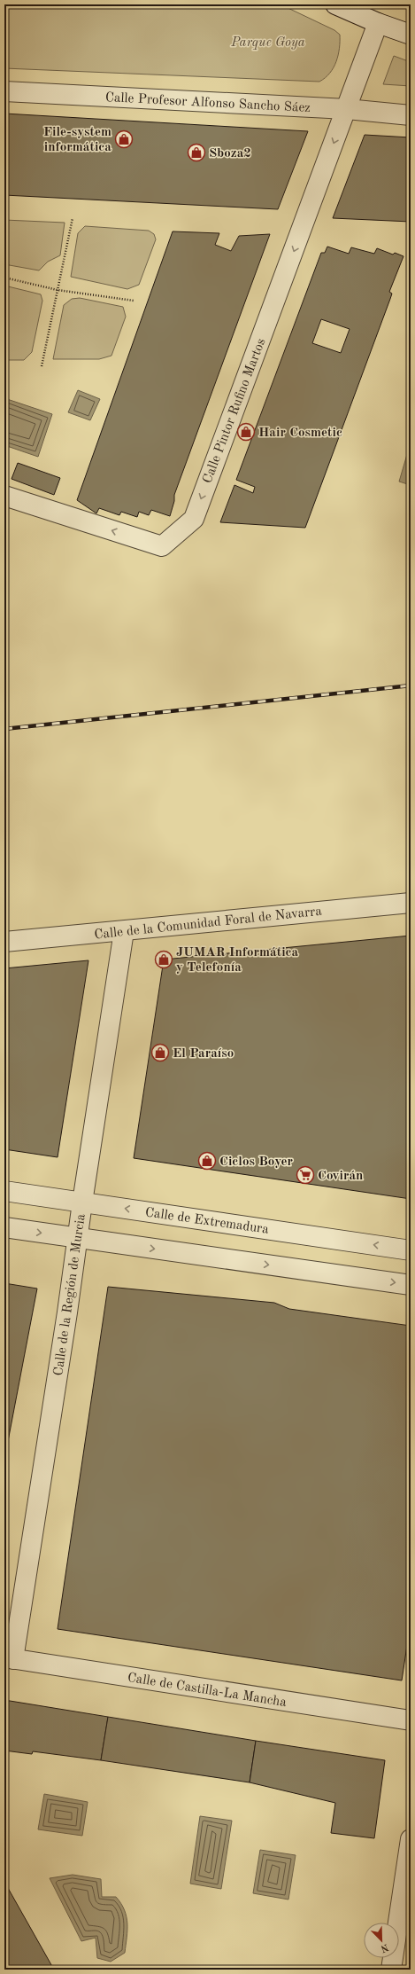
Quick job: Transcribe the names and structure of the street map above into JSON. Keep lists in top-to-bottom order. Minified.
{"streets":{"street":["Calle Profesor Alfonso Sancho Sáez","Calle Pintor Rufino Martos","Calle de la Comunidad Foral de Navarra","Calle de Extremadura","Calle de la Región de Murcia","Calle de Castilla-La Mancha"]},"crossings":[["Calle Profesor Alfonso Sancho Sáez","Calle Pintor Rufino Martos"],["Calle de la Comunidad Foral de Navarra","Calle de la Región de Murcia"],["Calle de Extremadura","Calle de la Región de Murcia"],["Calle de la Región de Murcia","Calle de Castilla-La Mancha"]],"one_way":["Calle Pintor Rufino Martos"],"parks":["Parque Goya"],"places":{"shop":["File-system informática","Sboza2","Hair Cosmetic","JUMAR Informática y Telefonía","El Paraíso","Ciclos Boyer"],"supermarket":["Covirán"]},"north":"bottom right"}
